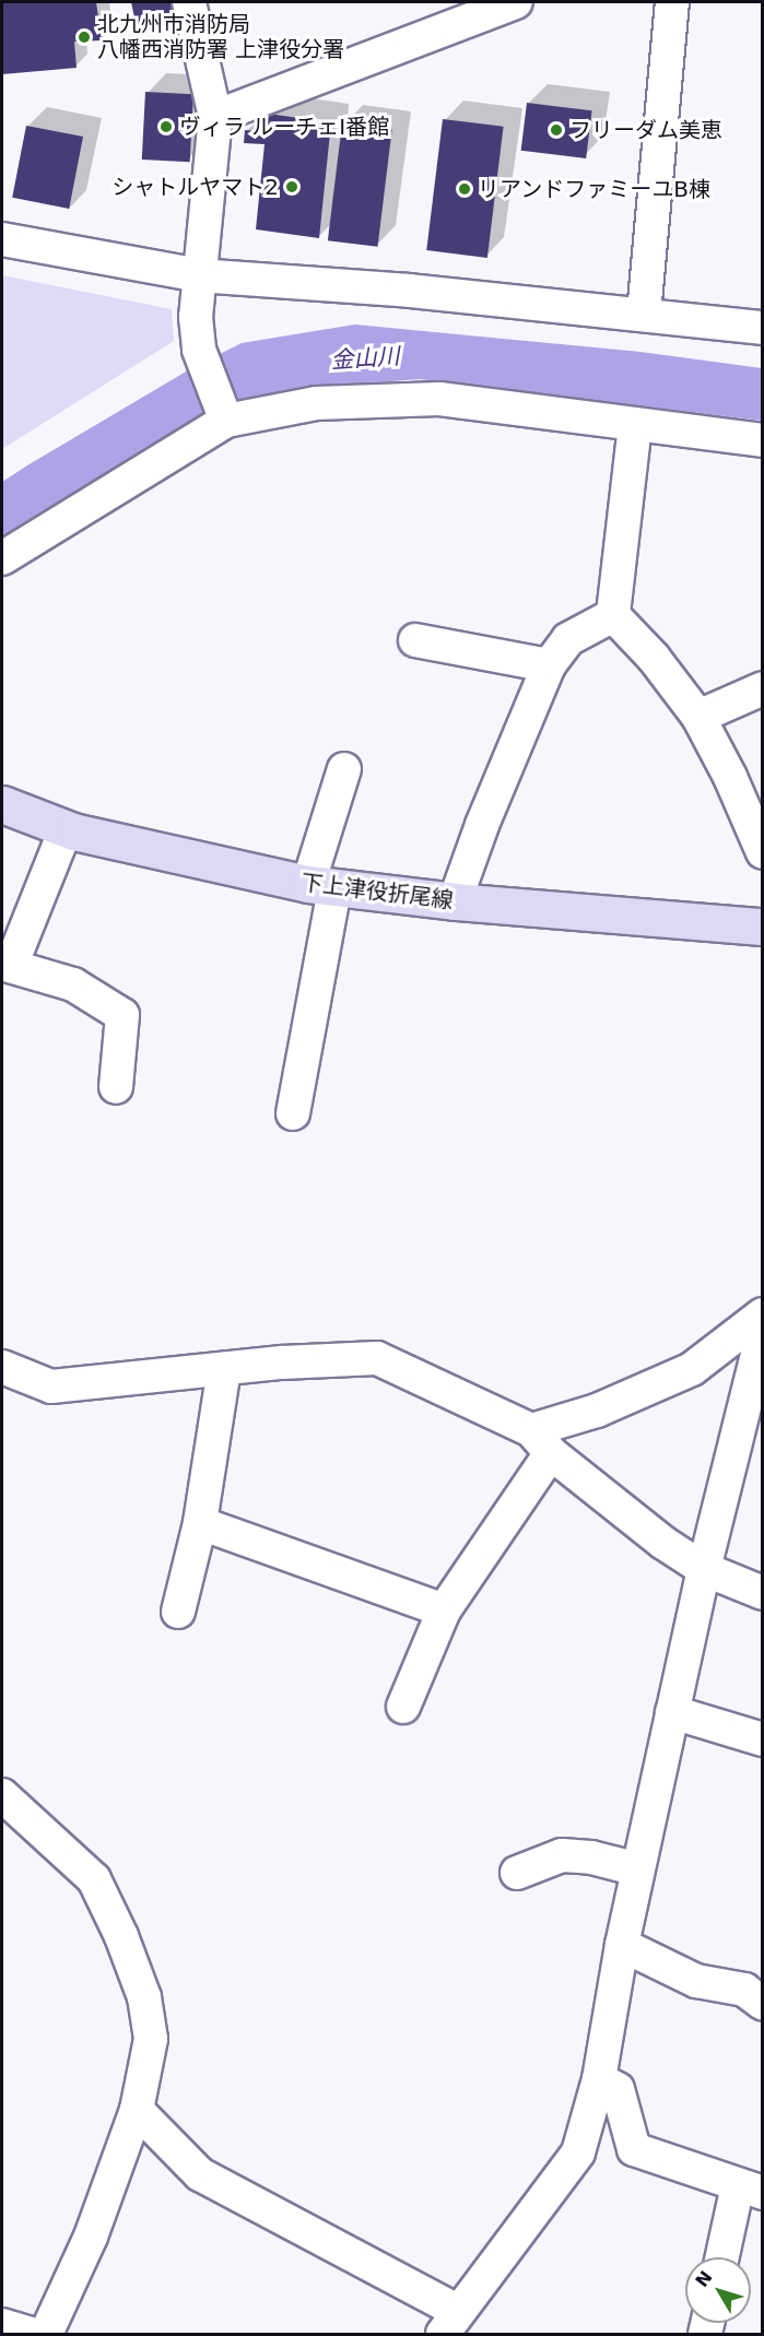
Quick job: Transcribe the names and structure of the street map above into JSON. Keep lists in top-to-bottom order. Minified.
{"streets":{"main road":["下上津役折尾線"]},"water":["金山川"],"places":["北九州市消防局 八幡西消防署 上津役分署","ヴィラ ルーチェⅠ番館","フリーダム美恵","シャトルヤマト2","リアンドファミーユB棟"],"north":"top left"}
